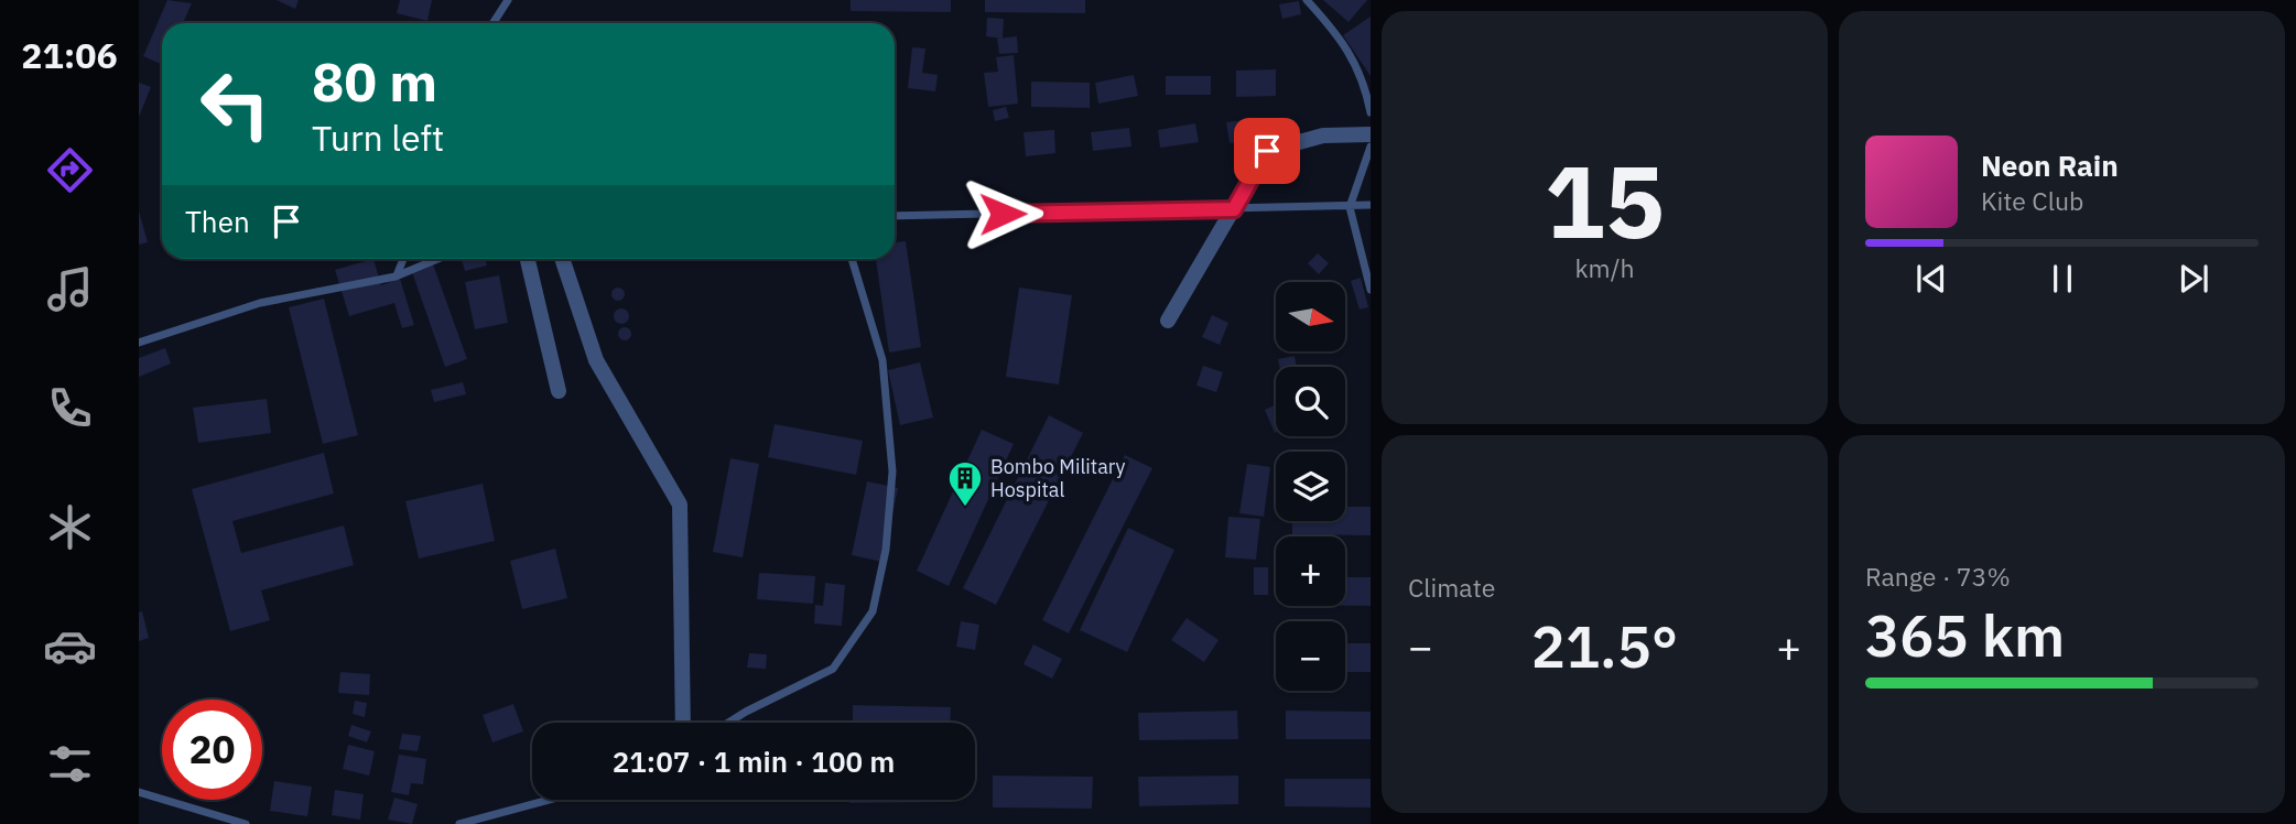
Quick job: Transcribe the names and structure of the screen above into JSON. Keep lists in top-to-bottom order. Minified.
{"places":{"building":["Bombo Military Hospital"]},"north":"right","page":{"tabs":"21:06","tile":[["15","km/h"],"Climate",["Range · 73%","365 km"]],"turn":["80 m","Turn left"],"song":["Neon Rain","Kite Club"],"then":"Then","map_buttons":["+","−"],"heat":["−","21.5°","+"],"limit":"20","trip":"21:07 · 1 min · 100 m"}}
